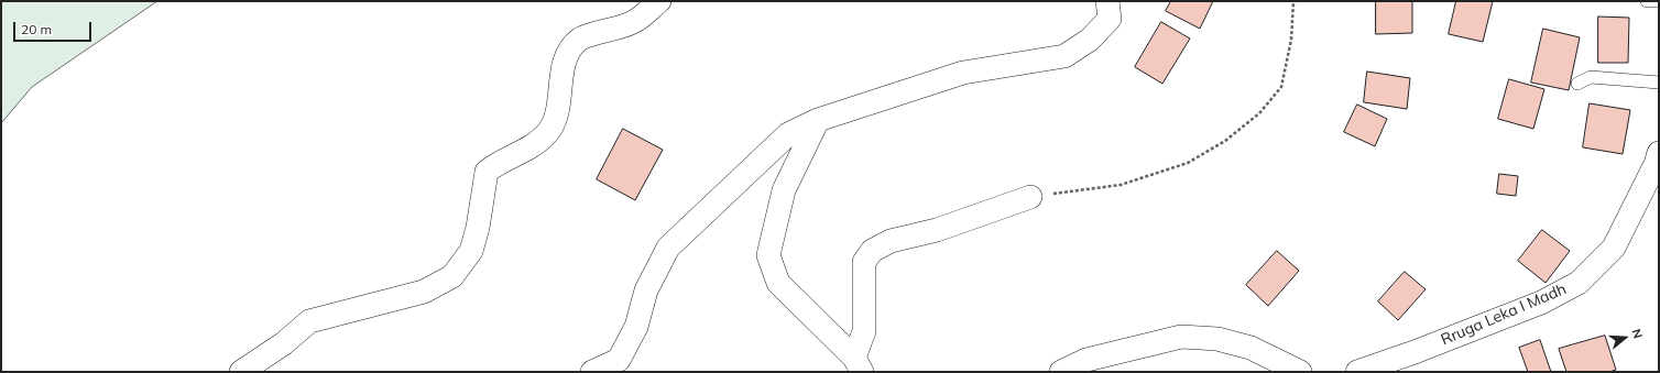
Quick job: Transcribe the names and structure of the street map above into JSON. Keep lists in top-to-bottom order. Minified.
{"streets":{"street":["Rruga Leka I Madh"]},"scale_bar":"20 m","north":"right"}
